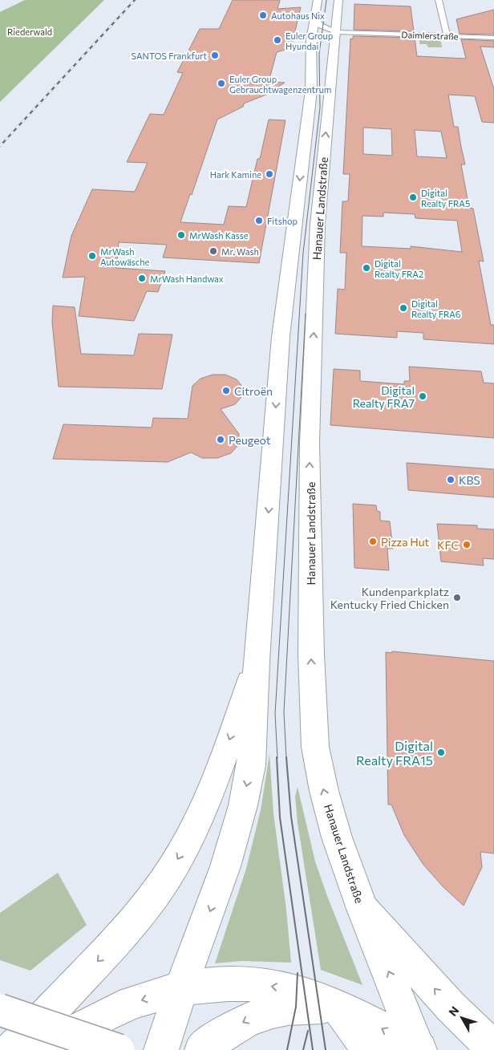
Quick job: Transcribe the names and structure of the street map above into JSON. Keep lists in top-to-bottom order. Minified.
{"streets":{"main road":["Hanauer Landstraße"],"street":["Daimlerstraße"]},"crossings":[["Daimlerstraße","Hanauer Landstraße"]],"parks":["Riederwald"],"places":["Autohaus Nix","Euler Group Hyundai","SANTOS Frankfurt","Euler Group Gebrauchtwagenzentrum","Hark Kamine","Digital Realty FRA5","Fitshop","MrWash Kasse","Mr. Wash","MrWash Autowäsche","Digital Realty FRA2","MrWash Handwax","Digital Realty FRA6","Citroën","Digital Realty FRA7","Peugeot","KBS","Pizza Hut","KFC","Kundenparkplatz Kentucky Fried Chicken","Digital Realty FRA15"],"north":"top left"}
